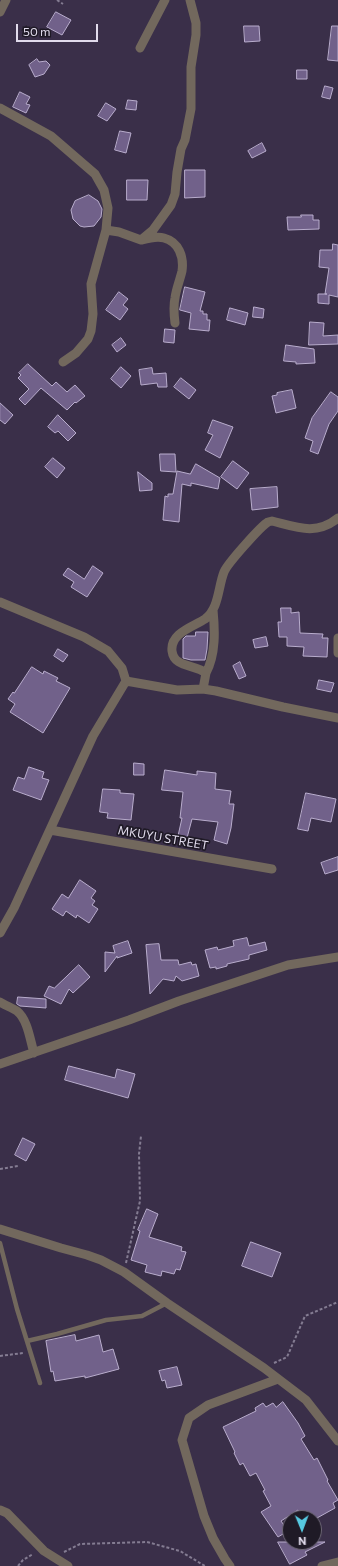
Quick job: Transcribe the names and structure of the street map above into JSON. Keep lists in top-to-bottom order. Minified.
{"streets":{"street":["MKUYU STREET"]},"scale_bar":"50 m","north":"bottom"}
